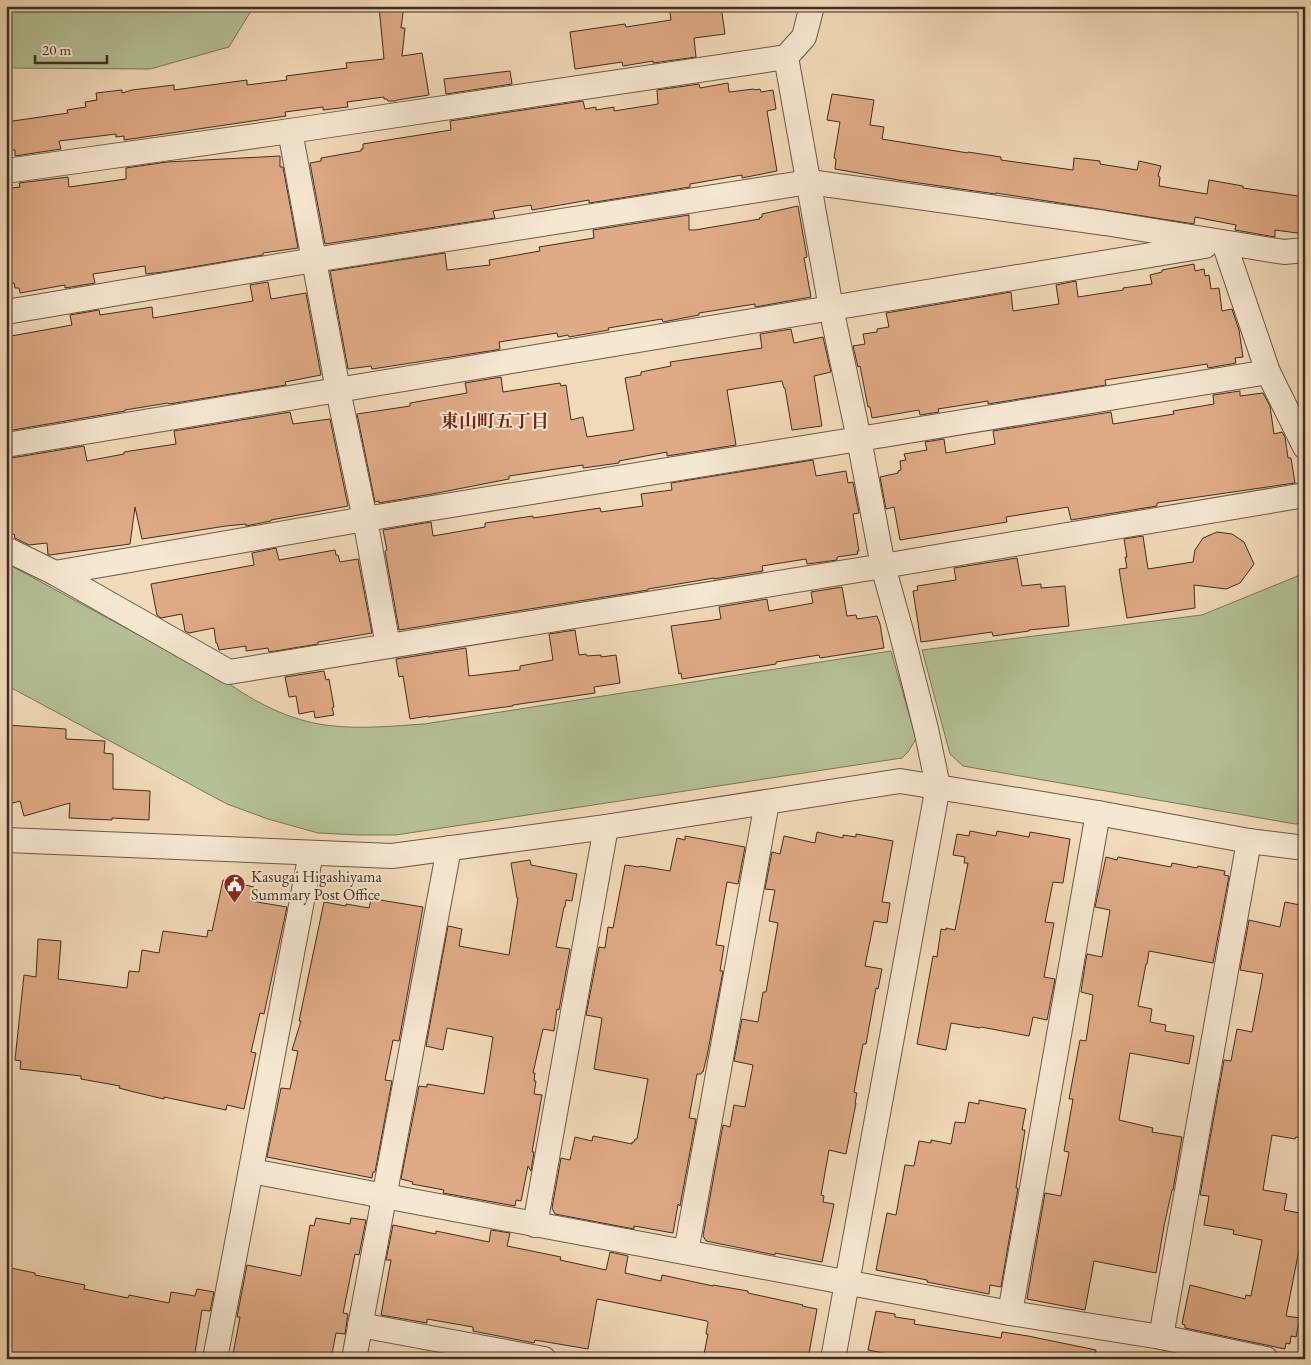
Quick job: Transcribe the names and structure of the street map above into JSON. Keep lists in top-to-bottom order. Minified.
{"districts":["東山町五丁目"],"places":{"public building":["Kasugai Higashiyama Summary Post Office"]},"scale_bar":"20 m"}
